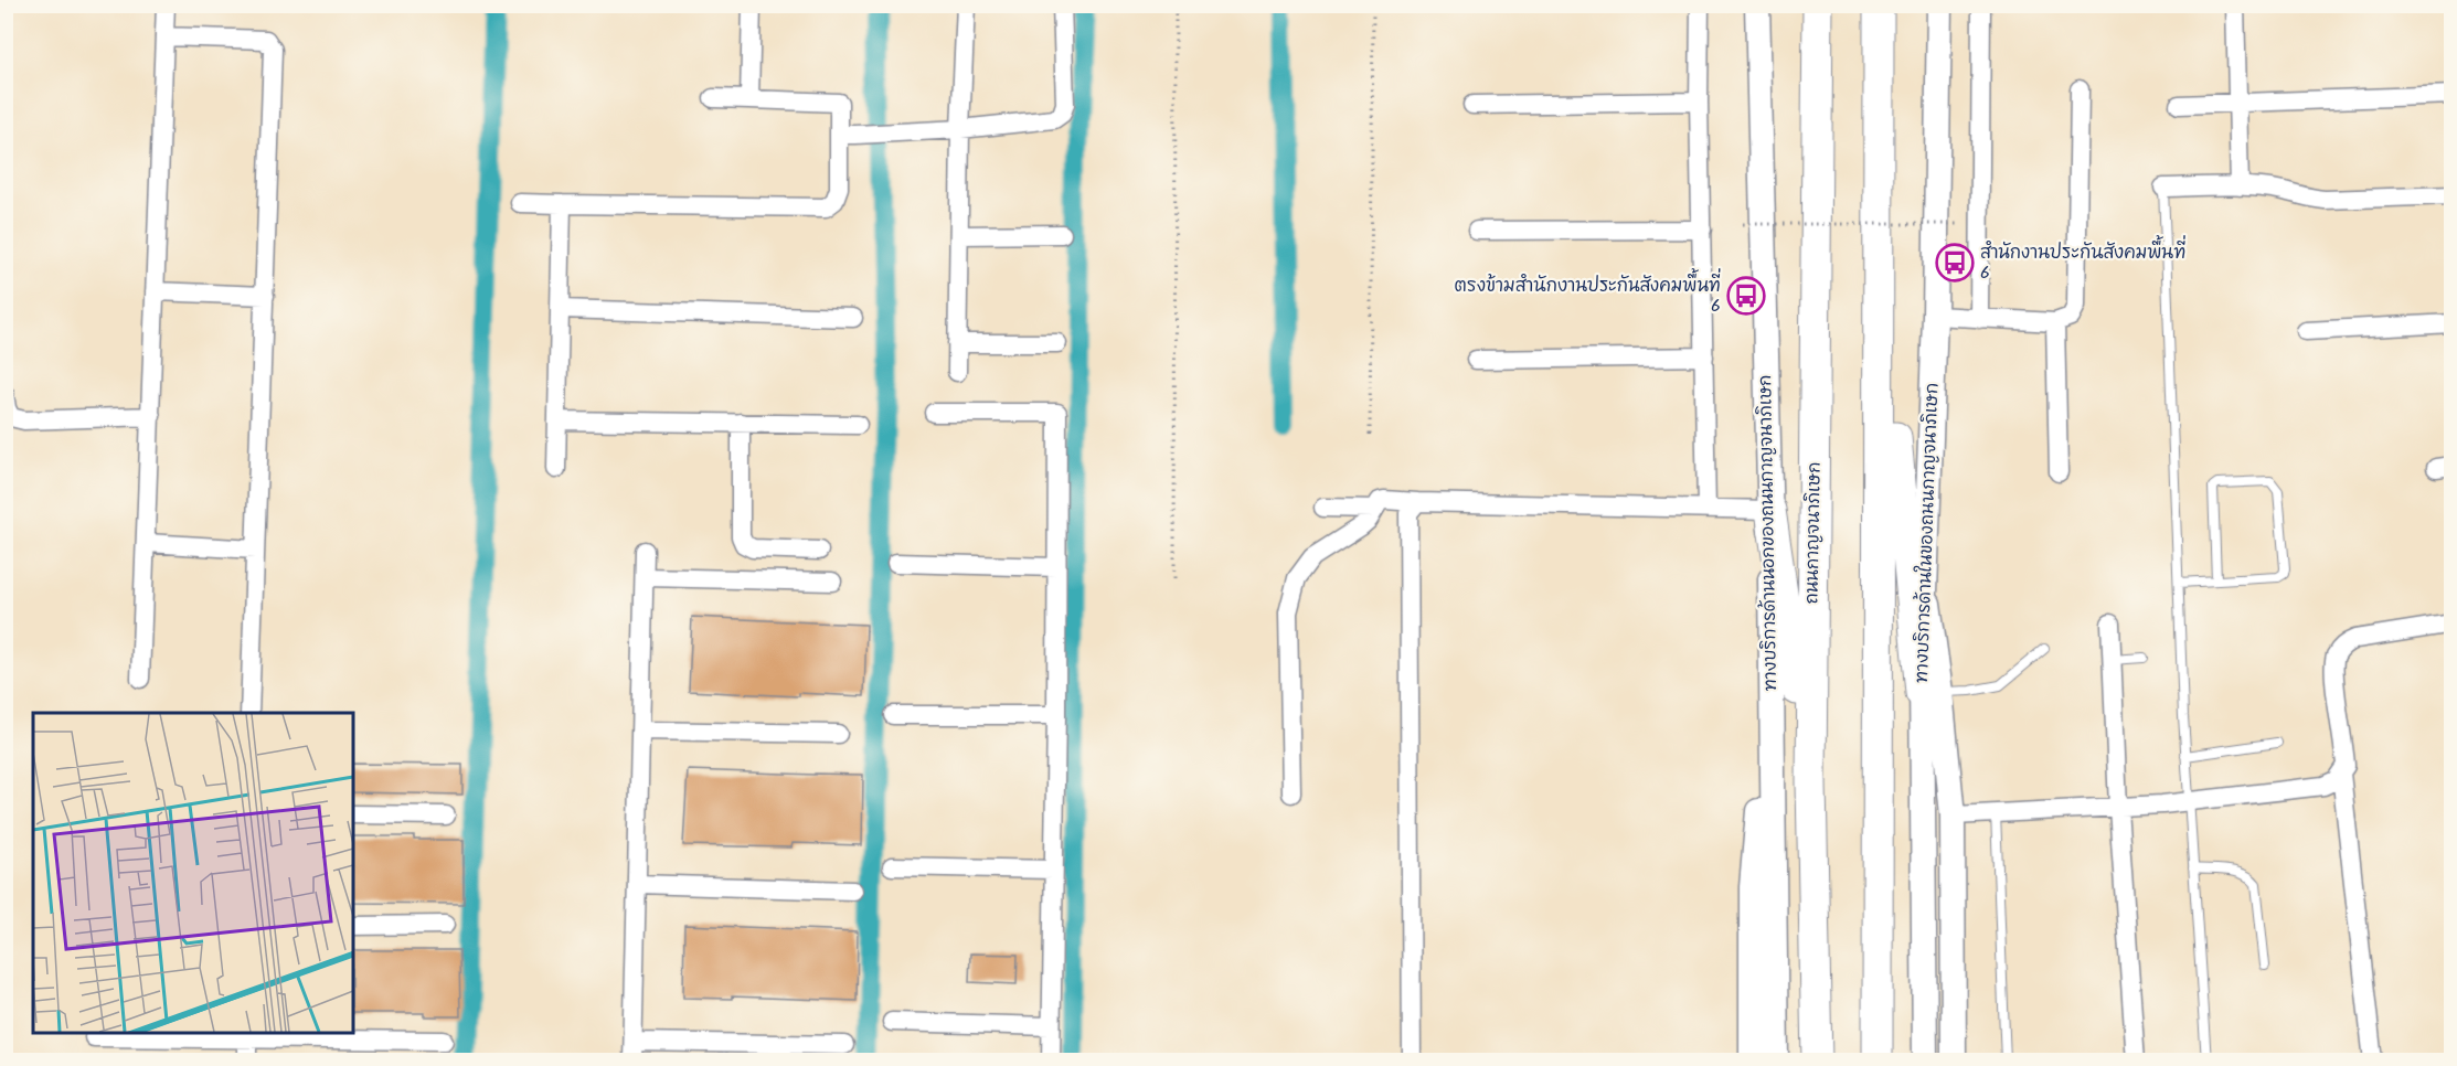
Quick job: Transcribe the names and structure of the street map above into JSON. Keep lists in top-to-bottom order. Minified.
{"streets":{"highway":["ถนนกาญจนาภิเษก"],"main road":["ทางบริการด้านนอกของถนนกาญจนาภิเษก","ทางบริการด้านในของถนนกาญจนาภิเษก"]},"places":{"bus stop":["สำนักงานประกันสังคมพื้นที่ 6","ตรงข้ามสำนักงานประกันสังคมพื้นที่ 6"]}}
